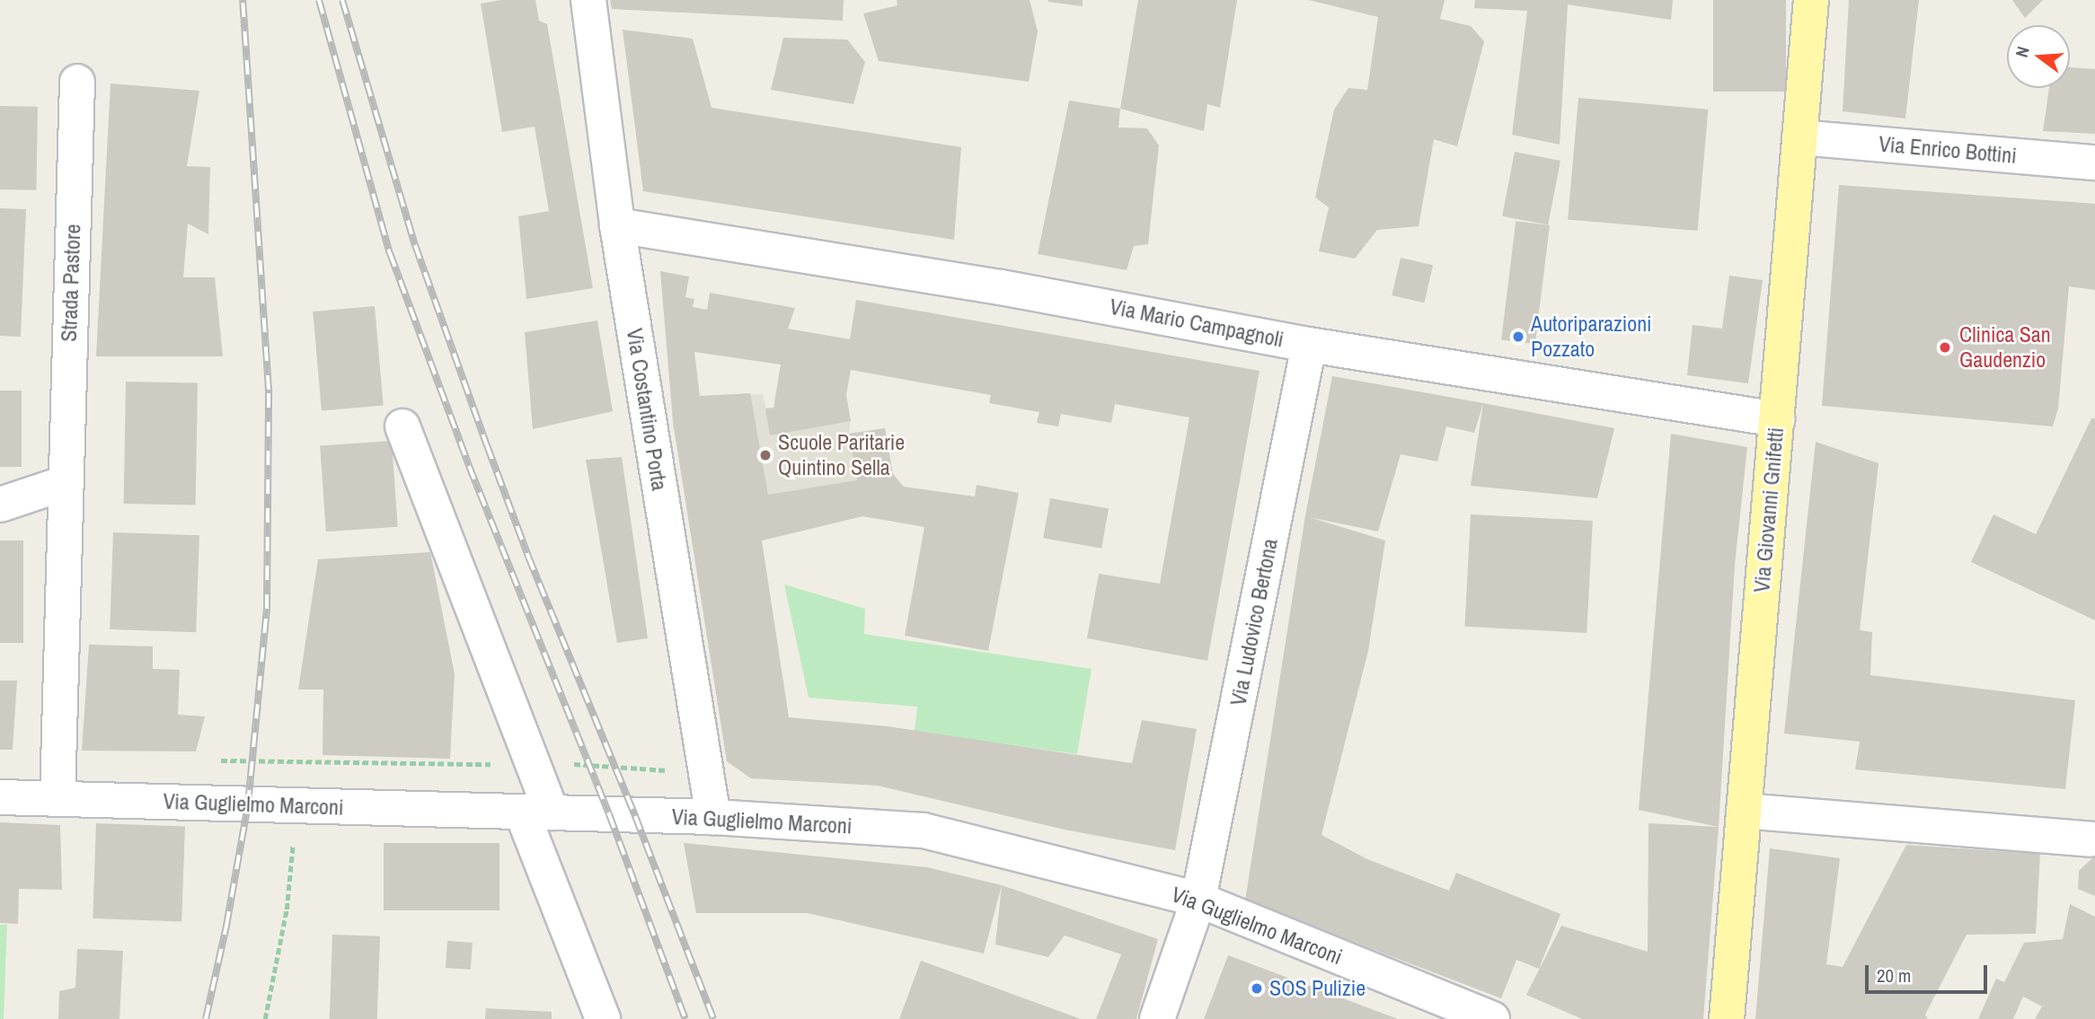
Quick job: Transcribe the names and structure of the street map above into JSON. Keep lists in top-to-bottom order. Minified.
{"streets":{"main road":["Via Giovanni Gnifetti"],"street":["Via Enrico Bottini","Strada Pastore","Via Mario Campagnoli","Via Costantino Porta","Via Ludovico Bertona","Via Guglielmo Marconi"]},"crossings":[["Via Enrico Bottini","Via Giovanni Gnifetti"],["Strada Pastore","Via Guglielmo Marconi"],["Via Mario Campagnoli","Via Costantino Porta"],["Via Mario Campagnoli","Via Giovanni Gnifetti"],["Via Mario Campagnoli","Via Ludovico Bertona"],["Via Costantino Porta","Via Guglielmo Marconi"],["Via Ludovico Bertona","Via Guglielmo Marconi"]],"places":["Autoriparazioni Pozzato","Clinica San Gaudenzio","Scuole Paritarie Quintino Sella","SOS Pulizie"],"scale_bar":"20 m","north":"left"}
